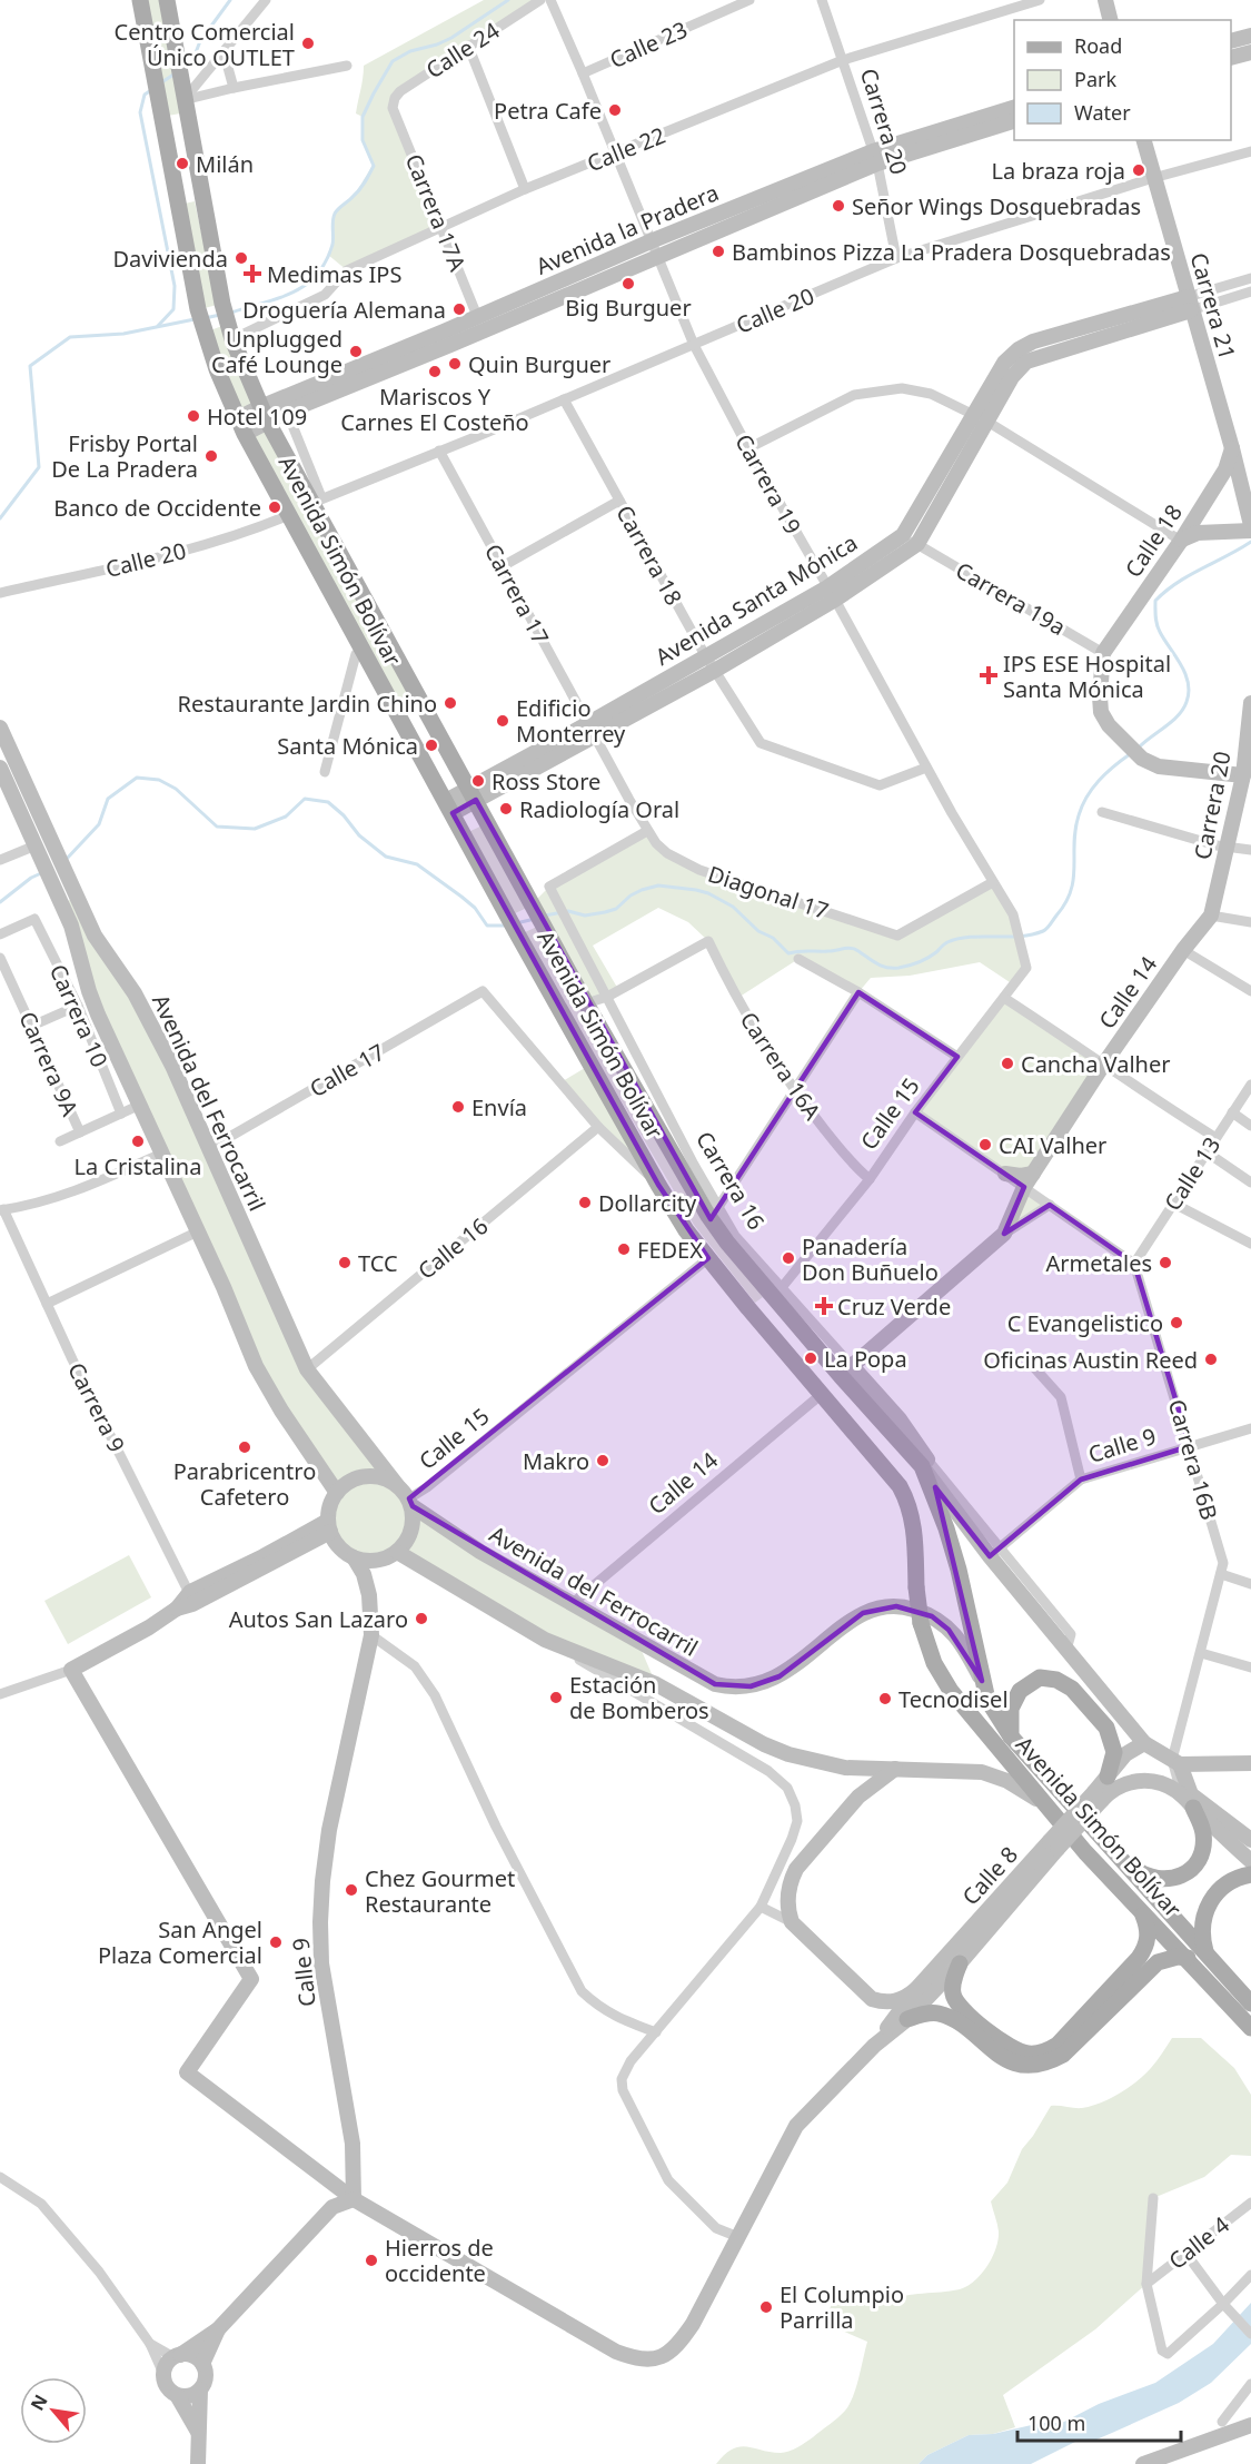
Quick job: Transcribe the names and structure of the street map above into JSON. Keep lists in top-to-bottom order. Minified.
{"streets":{"main road":["Avenida Simón Bolívar"],"street":["Calle 23","Calle 24","Carrera 20","Calle 22","Carrera 17A","Avenida la Pradera","Carrera 21","Calle 20","Carrera 19","Calle 18","Carrera 18","Carrera 17","Carrera 19a","Avenida Santa Mónica","Diagonal 17","Calle 14","Carrera 10","Carrera 9A","Carrera 16A","Calle 17","Avenida del Ferrocarril","Calle 15","Calle 13","Carrera 16","Calle 16","Carrera 9","Calle 9","Carrera 16B","Calle 8","Calle 4"]},"crossings":[["Calle 23","Carrera 19"],["Calle 24","Carrera 17A"],["Carrera 20","Calle 22"],["Carrera 20","Avenida la Pradera"],["Carrera 20","Calle 20"],["Carrera 20","Calle 14"],["Calle 22","Carrera 17A"],["Calle 22","Carrera 19"],["Calle 22","Avenida Simón Bolívar"],["Carrera 17A","Avenida la Pradera"],["Avenida la Pradera","Carrera 19"],["Avenida la Pradera","Avenida Simón Bolívar"],["Carrera 21","Calle 20"],["Carrera 21","Calle 18"],["Carrera 21","Avenida Santa Mónica"],["Calle 20","Carrera 19"],["Calle 20","Carrera 18"],["Calle 20","Avenida Simón Bolívar"],["Calle 20","Carrera 17"],["Carrera 19","Carrera 18"],["Carrera 19","Avenida Santa Mónica"],["Carrera 19","Diagonal 17"],["Carrera 19","Calle 15"],["Calle 18","Carrera 19a"],["Carrera 18","Avenida Santa Mónica"],["Avenida Simón Bolívar","Avenida Santa Mónica"],["Avenida Simón Bolívar","Calle 14"],["Avenida Simón Bolívar","Avenida del Ferrocarril"],["Avenida Simón Bolívar","Calle 15"],["Avenida Simón Bolívar","Carrera 16"],["Carrera 17","Avenida Santa Mónica"],["Carrera 17","Diagonal 17"],["Carrera 19a","Avenida Santa Mónica"],["Avenida Santa Mónica","Diagonal 17"],["Diagonal 17","Carrera 16"],["Calle 14","Avenida del Ferrocarril"],["Calle 14","Carrera 16"],["Carrera 16A","Calle 15"],["Carrera 16A","Carrera 16"],["Calle 17","Avenida del Ferrocarril"],["Calle 17","Calle 16"],["Avenida del Ferrocarril","Calle 15"],["Avenida del Ferrocarril","Calle 16"],["Avenida del Ferrocarril","Calle 9"],["Calle 15","Carrera 16"],["Calle 15","Calle 9"],["Calle 13","Carrera 16B"],["Carrera 16","Calle 9"],["Carrera 16","Carrera 16B"],["Carrera 16","Calle 8"],["Calle 9","Carrera 16B"],["Calle 9","Calle 8"]],"places":{"other":["Centro Comercial Único OUTLET","Petra Cafe","Milán","La braza roja","Señor Wings Dosquebradas","Bambinos Pizza La Pradera Dosquebradas","Davivienda","Big Burguer","Droguería Alemana","Unplugged Café Lounge","Quin Burguer","Mariscos Y Carnes El Costeño","Hotel 109","Frisby Portal De La Pradera","Banco de Occidente","Restaurante Jardin Chino","Edificio Monterrey","Santa Mónica","Ross Store","Radiología Oral","Cancha Valher","Envía","La Cristalina","CAI Valher","Dollarcity","FEDEX","Panadería Don Buñuelo","TCC","Armetales","C Evangelistico","La Popa","Oficinas Austin Reed","Parabricentro Cafetero","Makro","Autos San Lazaro","Estación de Bomberos","Tecnodisel","Chez Gourmet Restaurante","San Angel Plaza Comercial","Hierros de occidente","El Columpio Parrilla"],"health":["Medimas IPS","IPS ESE Hospital Santa Mónica","Cruz Verde"]},"legend":["Road","Park","Water"],"scale_bar":"100 m","north":"top left"}
